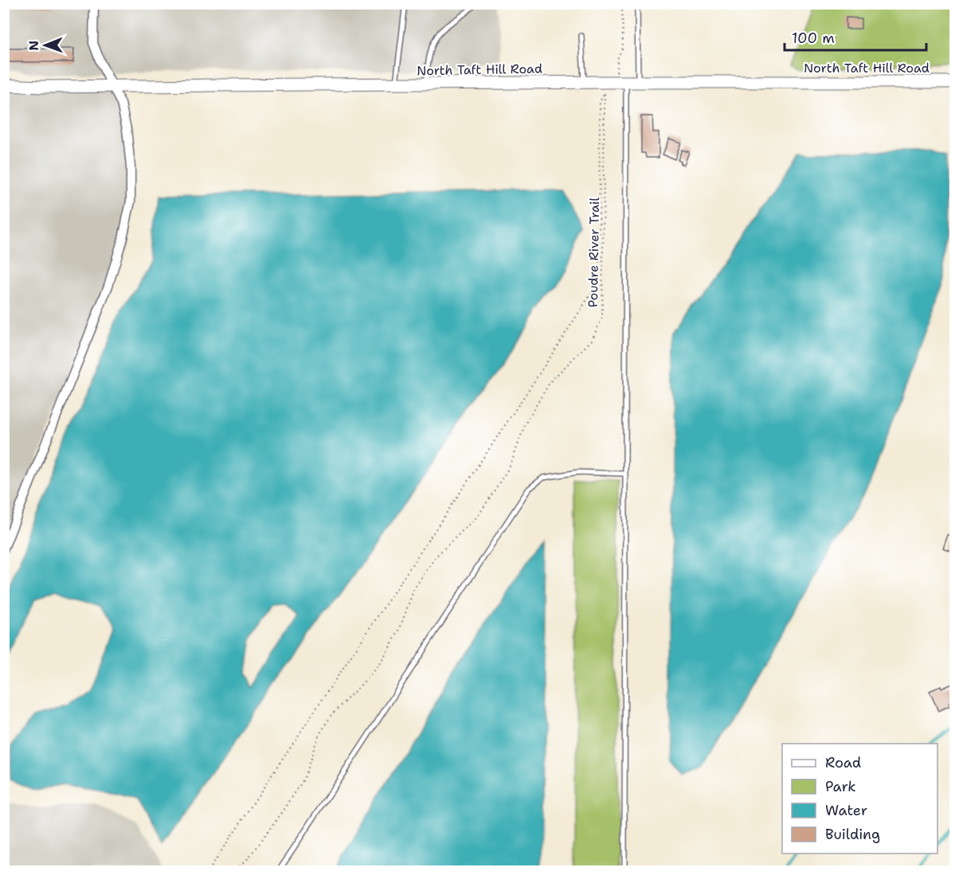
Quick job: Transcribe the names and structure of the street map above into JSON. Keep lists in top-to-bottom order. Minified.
{"streets":{"main road":["North Taft Hill Road"],"path":["Poudre River Trail"]},"crossings":[["North Taft Hill Road","Poudre River Trail"]],"legend":["Road","Park","Water","Building"],"scale_bar":"100 m","north":"left"}
